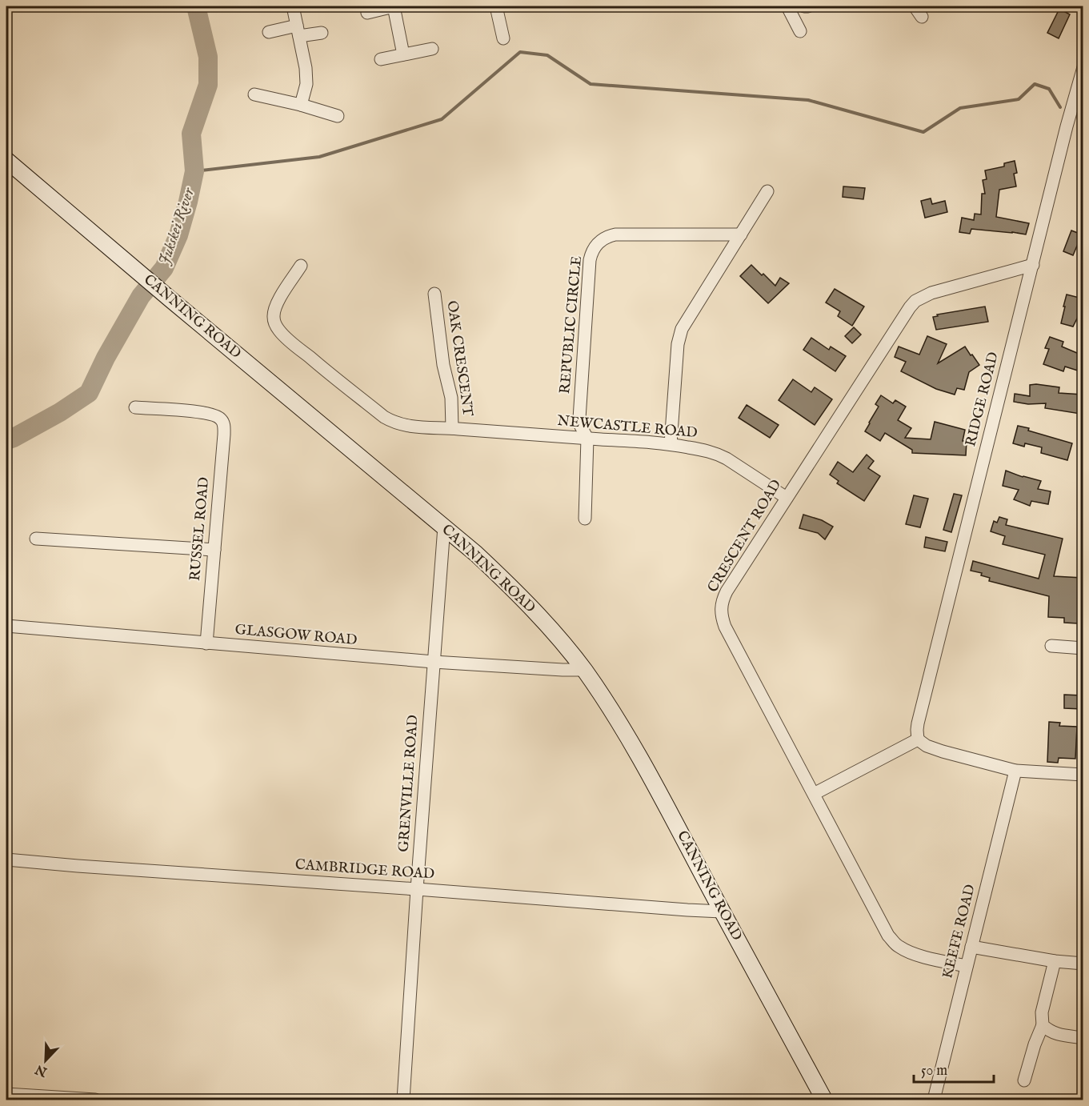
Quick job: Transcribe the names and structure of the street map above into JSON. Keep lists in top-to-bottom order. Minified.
{"streets":{"main road":["CANNING ROAD"],"street":["REPUBLIC CIRCLE","OAK CRESCENT","RIDGE ROAD","NEWCASTLE ROAD","RUSSEL ROAD","CRESCENT ROAD","GLASGOW ROAD","GRENVILLE ROAD","CAMBRIDGE ROAD","KEEFE ROAD"]},"crossings":[["CANNING ROAD","GLASGOW ROAD"],["CANNING ROAD","GRENVILLE ROAD"],["CANNING ROAD","CAMBRIDGE ROAD"],["REPUBLIC CIRCLE","NEWCASTLE ROAD"],["OAK CRESCENT","NEWCASTLE ROAD"],["RIDGE ROAD","CRESCENT ROAD"],["NEWCASTLE ROAD","CRESCENT ROAD"],["RUSSEL ROAD","GLASGOW ROAD"],["CRESCENT ROAD","KEEFE ROAD"],["GLASGOW ROAD","GRENVILLE ROAD"],["GRENVILLE ROAD","CAMBRIDGE ROAD"]],"water":["Jukskei River"],"scale_bar":"50 m","north":"bottom left"}
